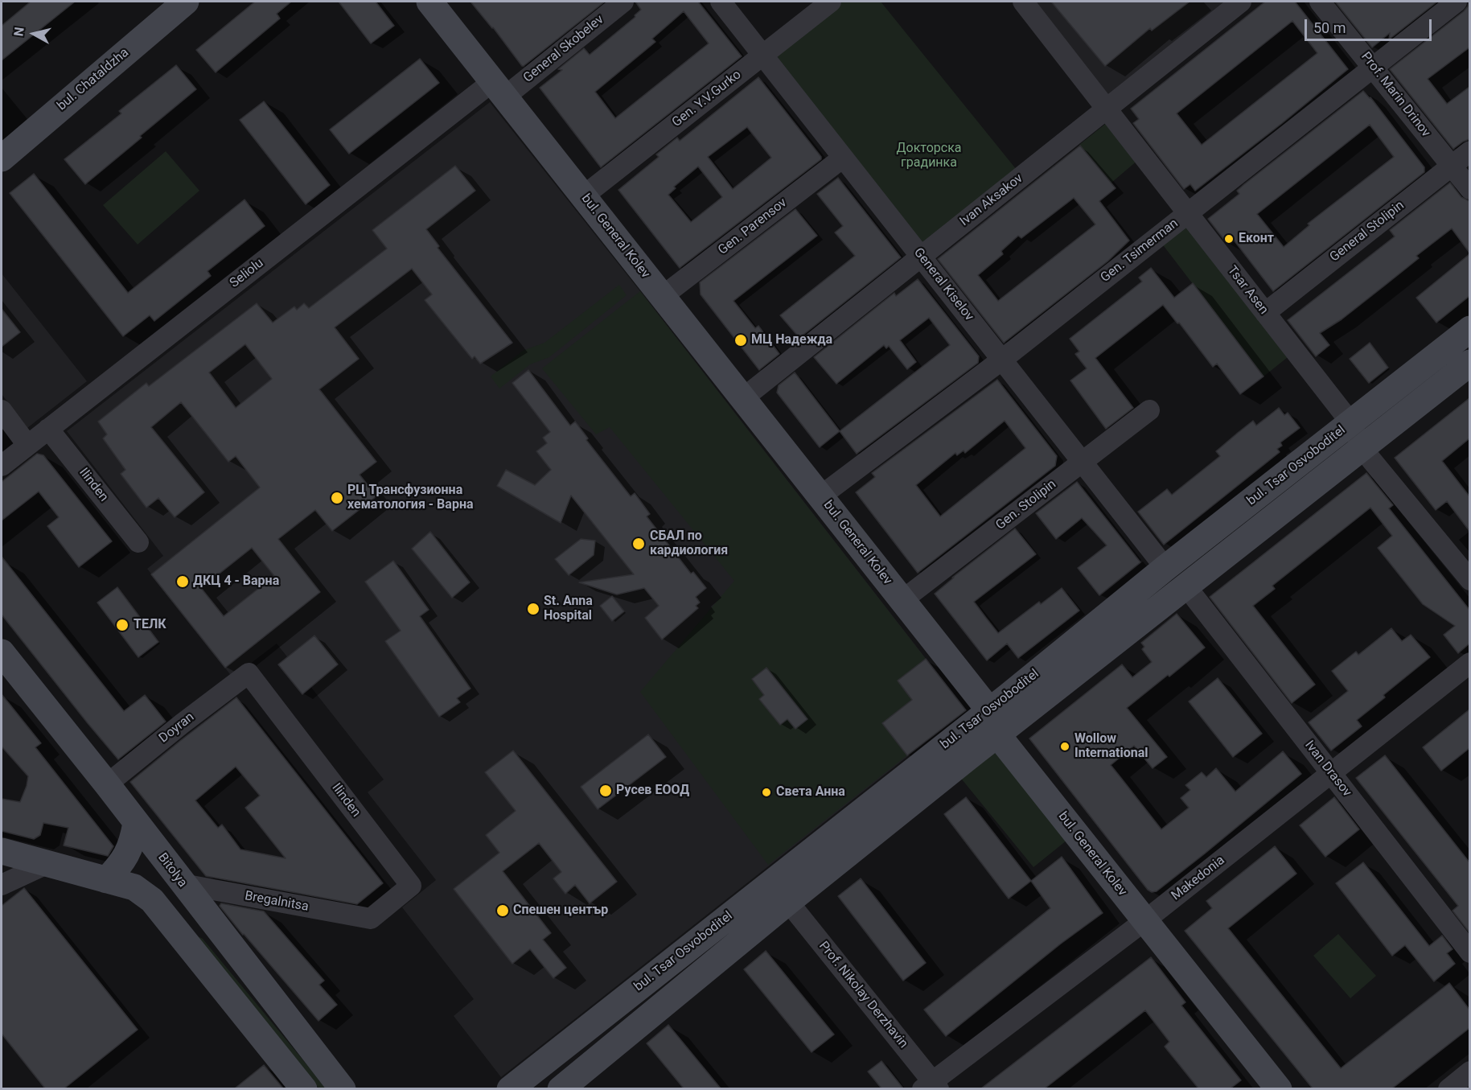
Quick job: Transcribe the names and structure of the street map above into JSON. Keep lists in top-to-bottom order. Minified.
{"streets":{"street":["General Skobelev","bul. Chataldzha","Prof. Marin Drinov","Gen. Y.V.Gurko","Ivan Aksakov","Gen. Parensov","General Stolipin","bul. General Kolev","Gen. Tsimerman","Seliolu","General Kiselov","Tsar Asen","bul. Tsar Osvoboditel","Ilinden","Gen. Stolipin","Doyran","Ivan Drasov","Bitolya","Makedonia","Bregalnitsa","Prof. Nikolay Derzhavin"]},"crossings":[["General Skobelev","bul. General Kolev"],["General Skobelev","Seliolu"],["Prof. Marin Drinov","General Stolipin"],["Prof. Marin Drinov","Gen. Tsimerman"],["Gen. Y.V.Gurko","bul. General Kolev"],["Gen. Y.V.Gurko","General Kiselov"],["Ivan Aksakov","bul. General Kolev"],["Ivan Aksakov","General Kiselov"],["Ivan Aksakov","Tsar Asen"],["Gen. Parensov","bul. General Kolev"],["Gen. Parensov","General Kiselov"],["General Stolipin","Tsar Asen"],["bul. General Kolev","Gen. Tsimerman"],["bul. General Kolev","Seliolu"],["bul. General Kolev","bul. Tsar Osvoboditel"],["bul. General Kolev","Gen. Stolipin"],["bul. General Kolev","Makedonia"],["Gen. Tsimerman","General Kiselov"],["Gen. Tsimerman","Tsar Asen"],["Seliolu","Ilinden"],["General Kiselov","bul. Tsar Osvoboditel"],["General Kiselov","Gen. Stolipin"],["Tsar Asen","bul. Tsar Osvoboditel"],["bul. Tsar Osvoboditel","Ivan Drasov"],["bul. Tsar Osvoboditel","Prof. Nikolay Derzhavin"],["Ilinden","Doyran"],["Ilinden","Bregalnitsa"],["Doyran","Bitolya"],["Ivan Drasov","Makedonia"],["Bitolya","Bregalnitsa"],["Makedonia","Prof. Nikolay Derzhavin"]],"parks":["Докторска градинка"],"places":["Еконт","МЦ Надежда","РЦ Трансфузионна хематология - Варна","СБАЛ по кардиология","ДКЦ 4 - Варна","St. Anna Hospital","ТЕЛК","Wollow International","Русев ЕООД","Света Анна","Спешен център"],"scale_bar":"50 m","north":"left"}
